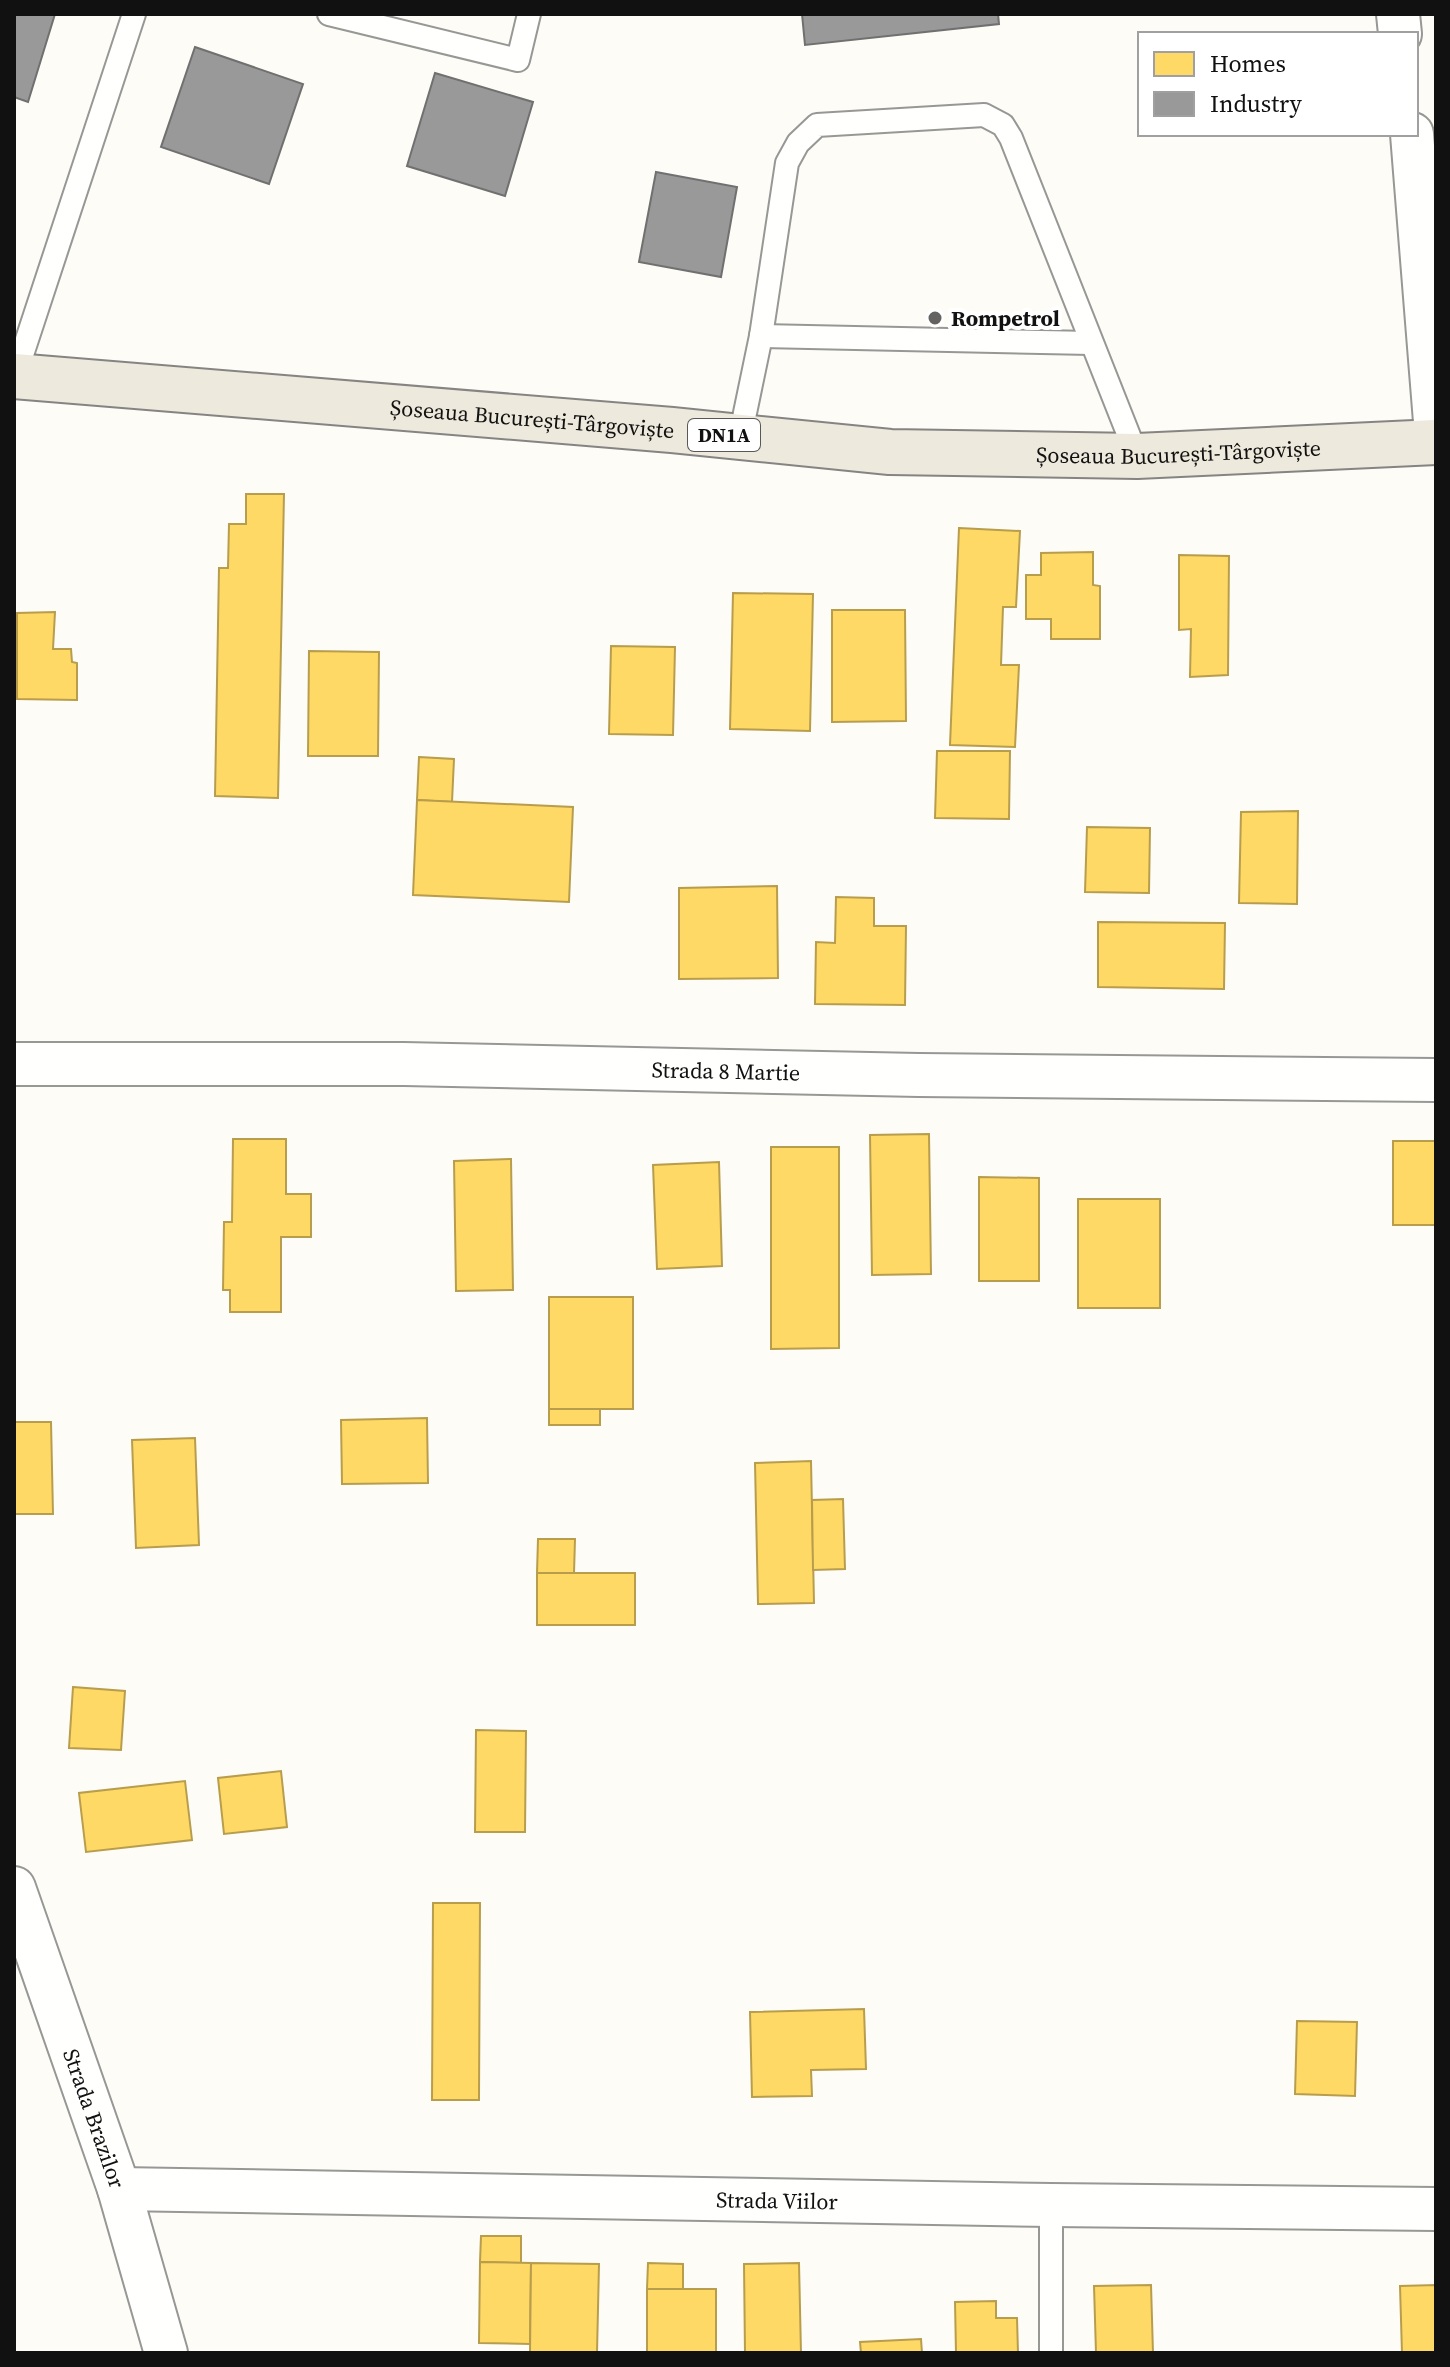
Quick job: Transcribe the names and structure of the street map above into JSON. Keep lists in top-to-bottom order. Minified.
{"streets":{"main road":["Șoseaua București-Târgoviște","DN1A"],"street":["Strada 8 Martie","Strada Brazilor","Strada Viilor"]},"crossings":[["Strada Brazilor","Strada Viilor"]],"places":["Rompetrol"],"legend":["Homes","Industry"]}
